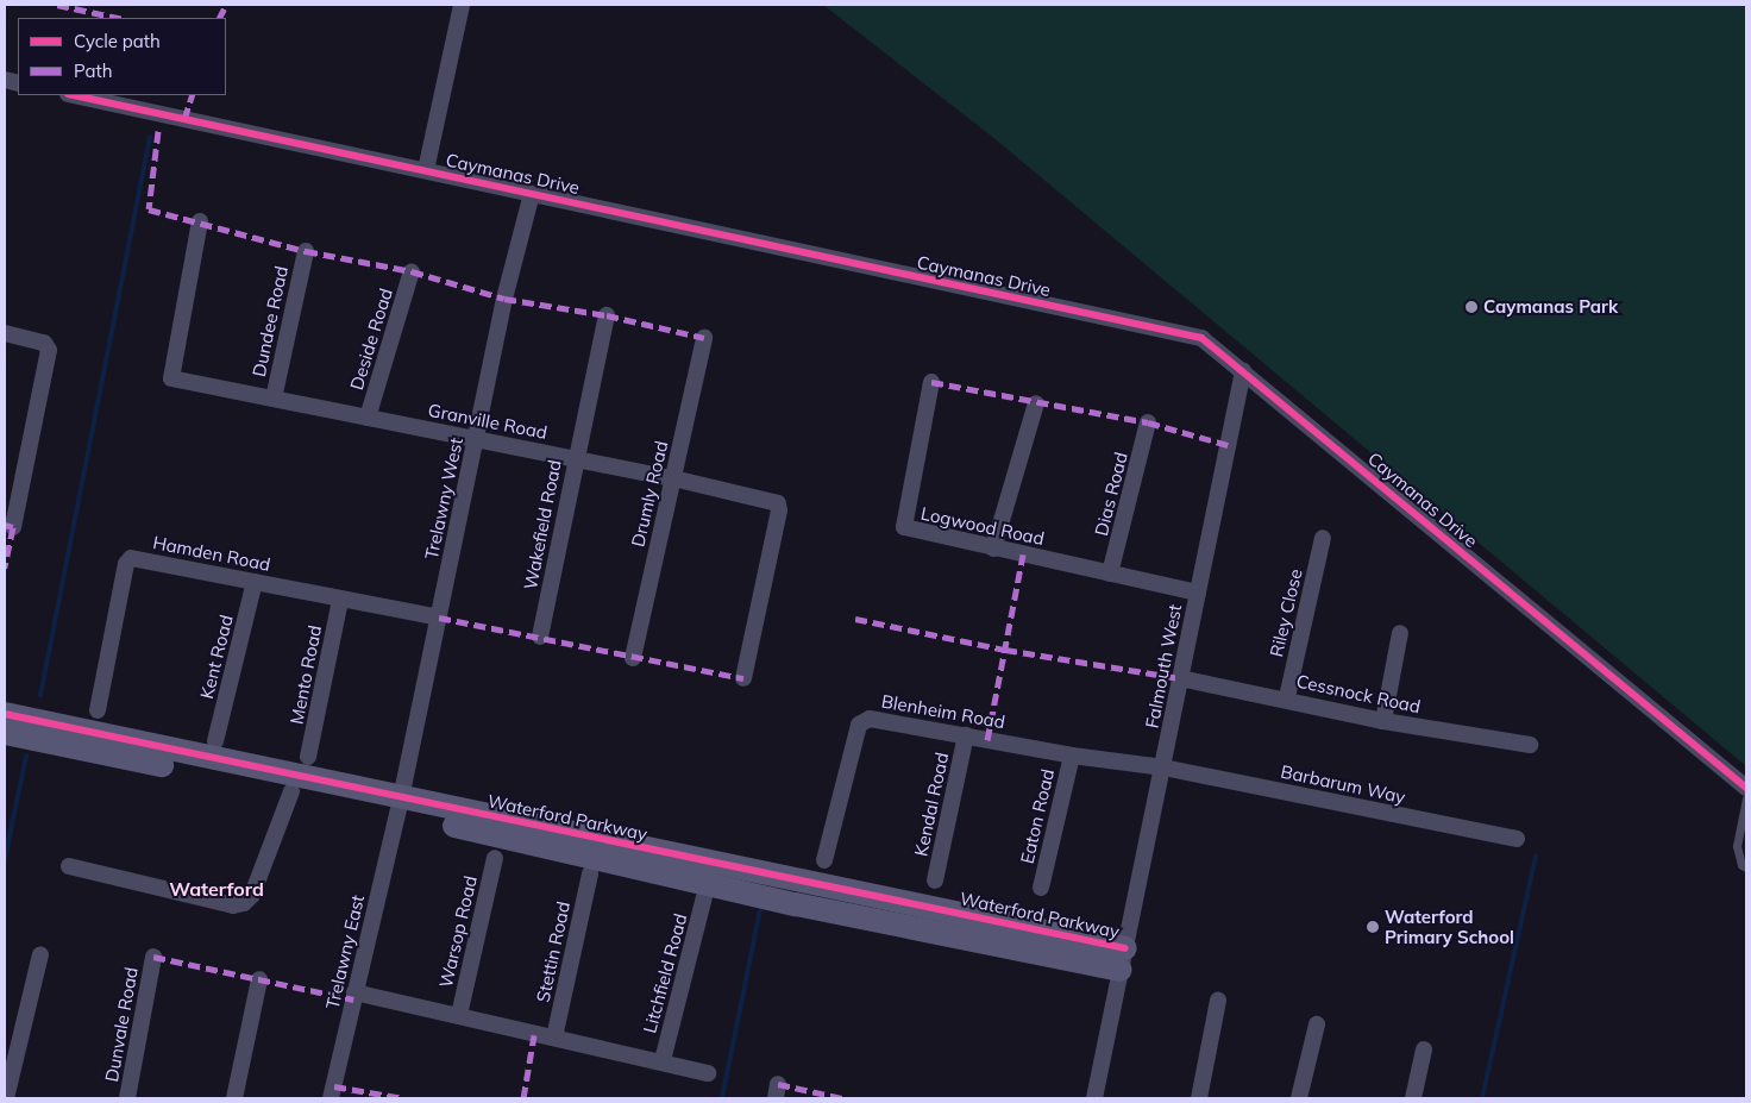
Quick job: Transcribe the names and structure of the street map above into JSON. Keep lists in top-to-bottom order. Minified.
{"streets":{"street":["Caymanas Drive","Dundee Road","Deside Road","Granville Road","Drumly Road","Dias Road","Trelawny West","Wakefield Road","Logwood Road","Hamden Road","Riley Close","Kent Road","Falmouth West","Mento Road","Cessnock Road","Blenheim Road","Barbarum Way","Kendal Road","Eaton Road","Waterford Parkway","Warsop Road","Trelawny East","Stettin Road","Litchfield Road","Dunvale Road"]},"crossings":[["Caymanas Drive","Trelawny West"],["Caymanas Drive","Falmouth West"],["Dundee Road","Granville Road"],["Deside Road","Granville Road"],["Granville Road","Drumly Road"],["Granville Road","Trelawny West"],["Granville Road","Wakefield Road"],["Dias Road","Logwood Road"],["Trelawny West","Hamden Road"],["Trelawny West","Waterford Parkway"],["Trelawny West","Trelawny East"],["Logwood Road","Falmouth West"],["Hamden Road","Kent Road"],["Hamden Road","Mento Road"],["Riley Close","Cessnock Road"],["Falmouth West","Cessnock Road"],["Falmouth West","Blenheim Road"],["Falmouth West","Barbarum Way"],["Falmouth West","Waterford Parkway"],["Blenheim Road","Barbarum Way"],["Blenheim Road","Kendal Road"],["Blenheim Road","Eaton Road"],["Waterford Parkway","Trelawny East"]],"districts":["Waterford"],"places":["Caymanas Park","Waterford Primary School"],"legend":["Cycle path","Path"]}
